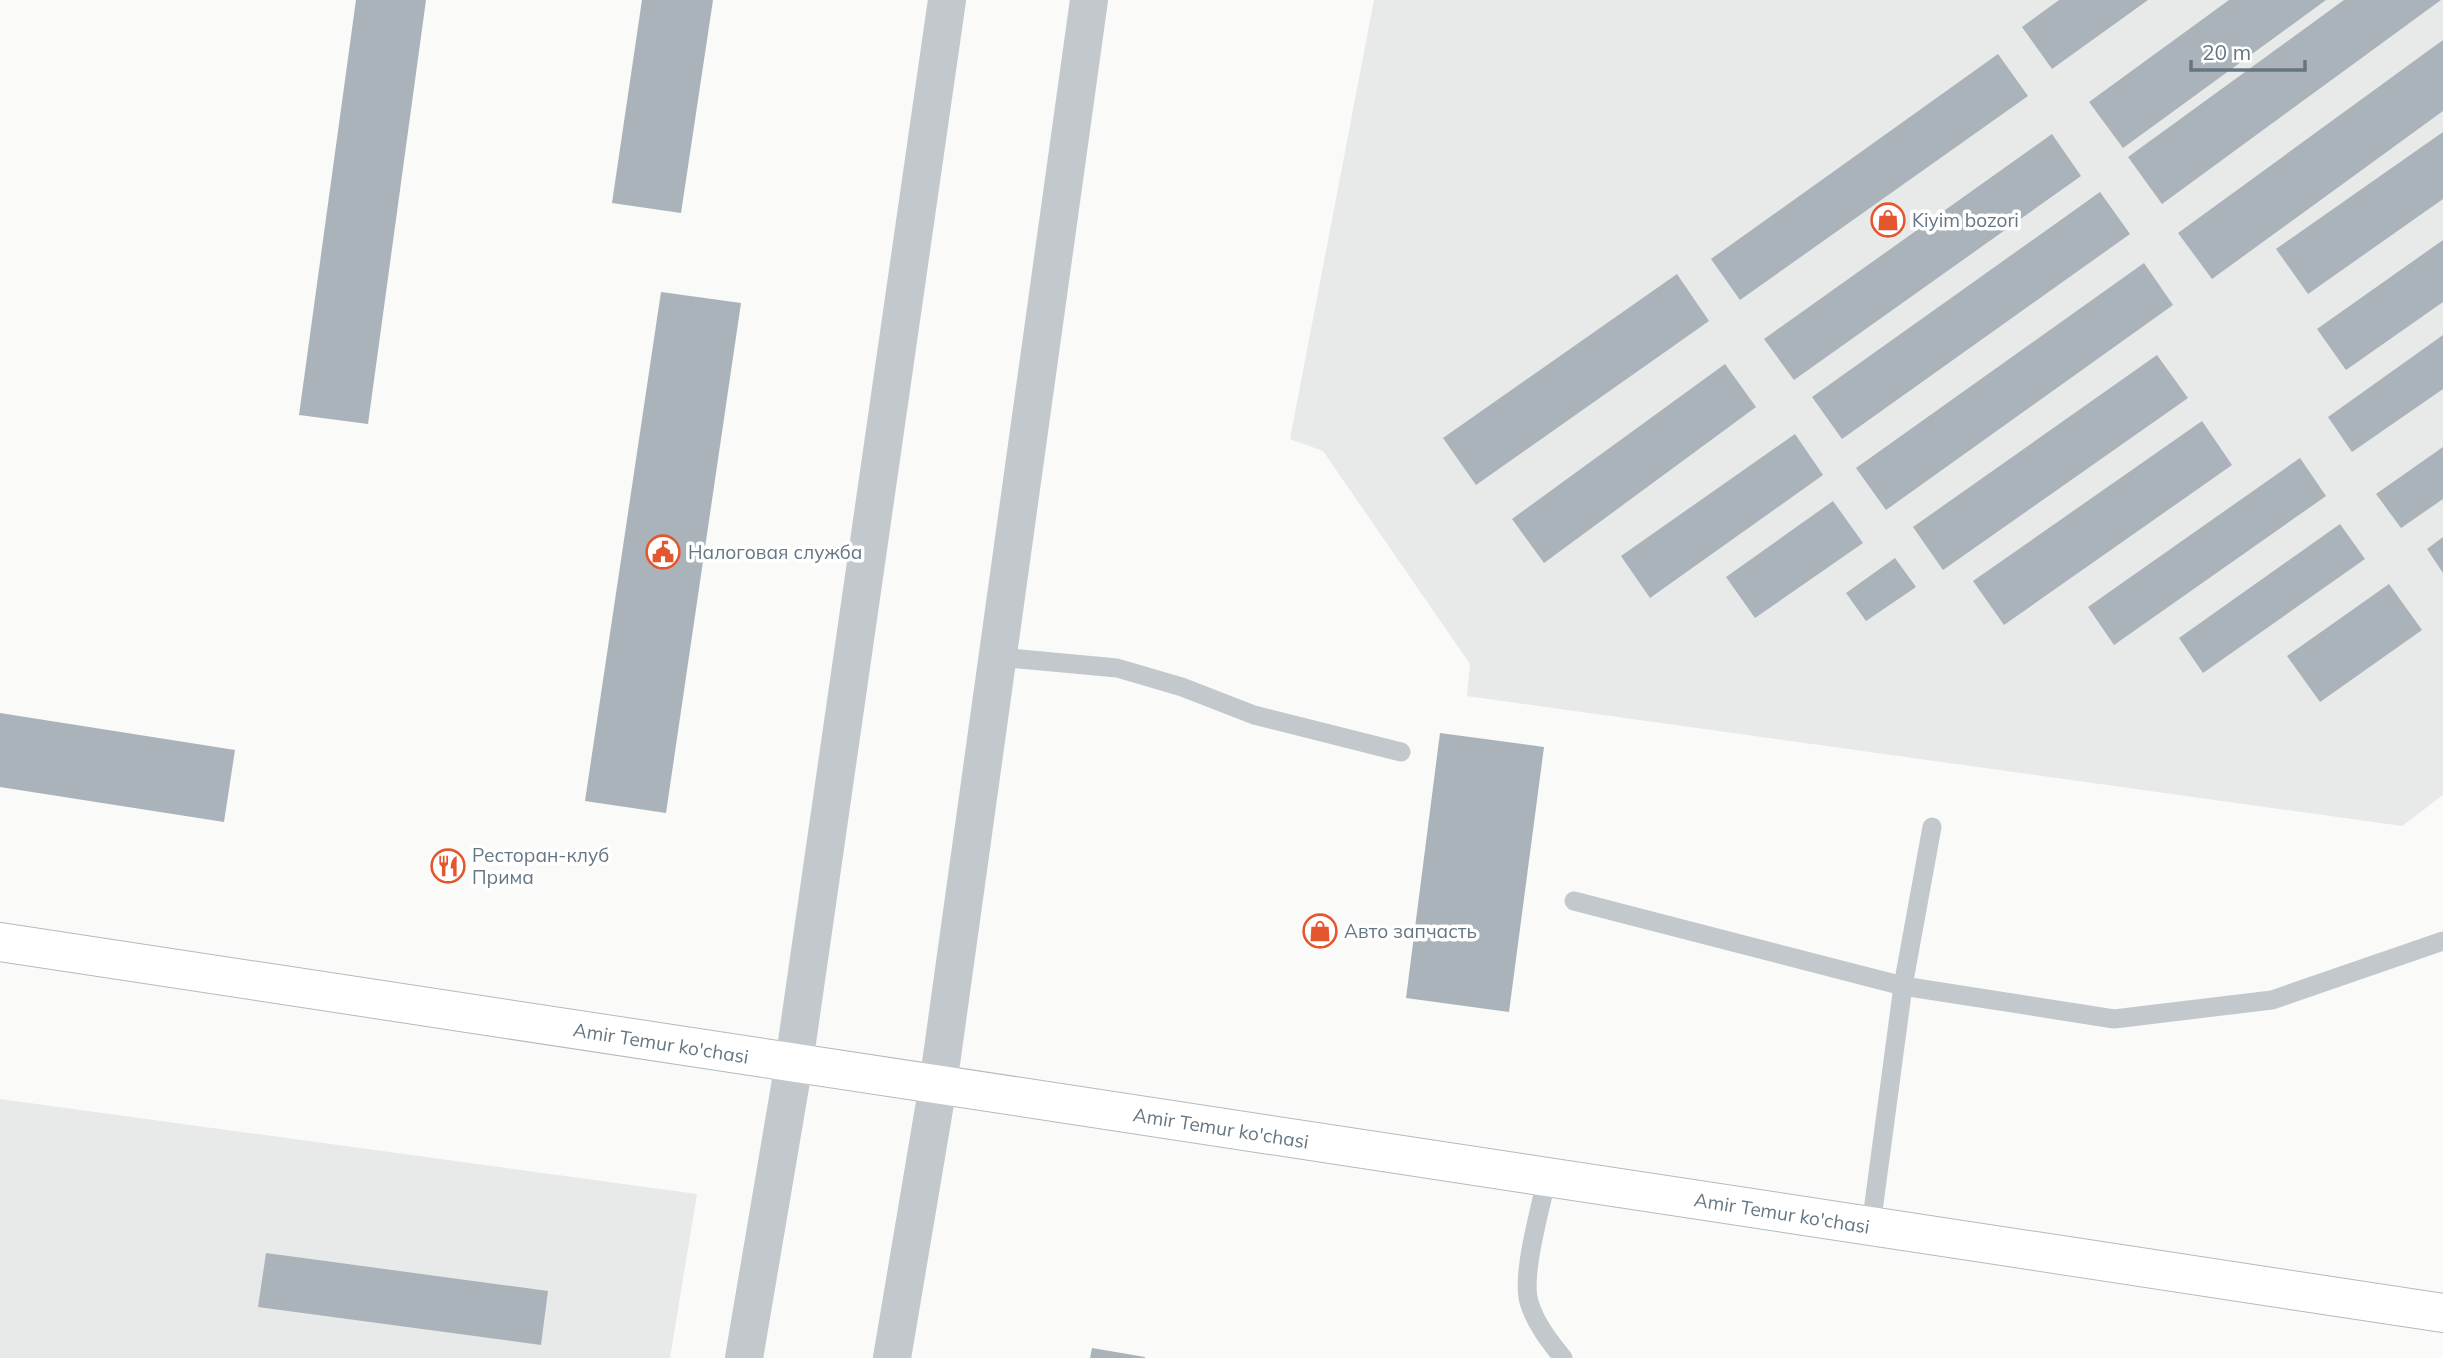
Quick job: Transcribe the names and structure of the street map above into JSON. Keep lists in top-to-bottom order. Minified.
{"streets":{"main road":["Amir Temur ko'chasi"]},"places":{"shop":["Kiyim bozori","Авто запчасть"],"public building":["Налоговая служба"],"restaurant":["Ресторан-клуб Прима"]},"scale_bar":"20 m"}
